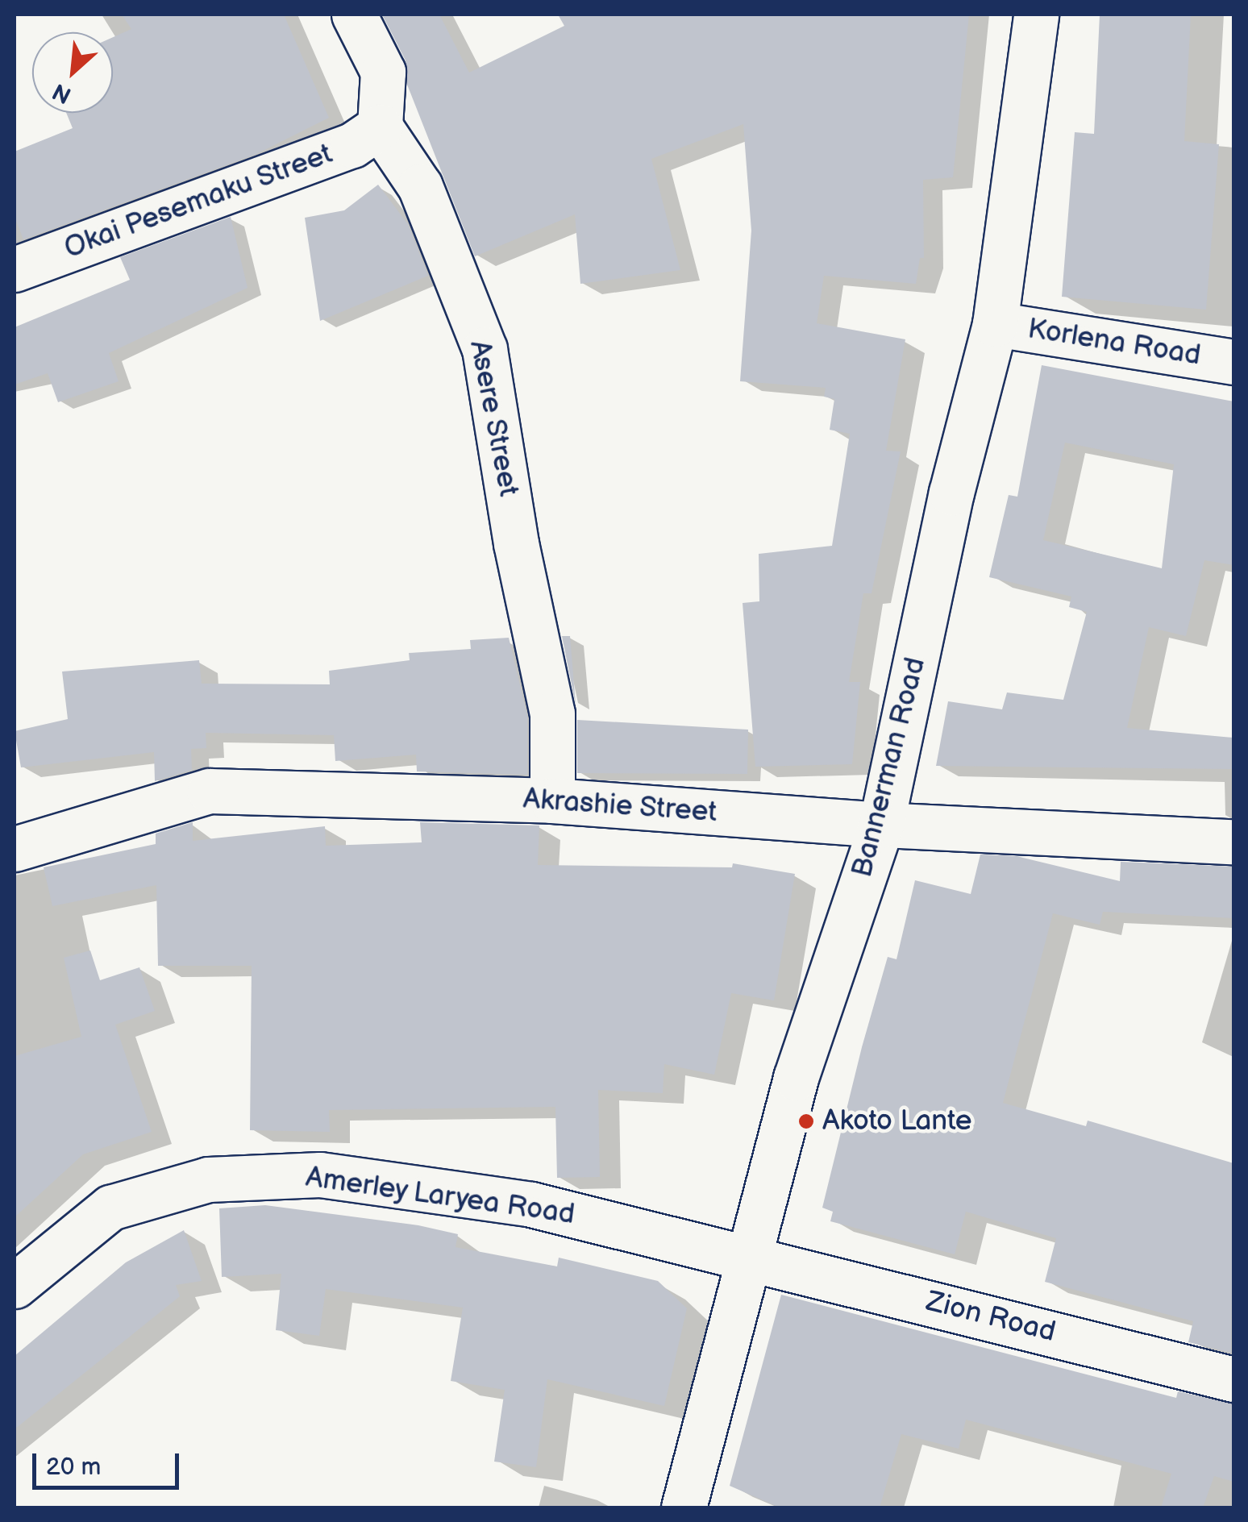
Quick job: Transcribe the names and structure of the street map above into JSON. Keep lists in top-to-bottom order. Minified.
{"streets":{"street":["Okai Pesemaku Street","Korlena Road","Asere Street","Bannerman Road","Akrashie Street","Amerley Laryea Road","Zion Road"]},"crossings":[["Okai Pesemaku Street","Asere Street"],["Korlena Road","Bannerman Road"],["Asere Street","Akrashie Street"],["Bannerman Road","Akrashie Street"],["Bannerman Road","Amerley Laryea Road"],["Bannerman Road","Zion Road"],["Amerley Laryea Road","Zion Road"]],"places":["Akoto Lante"],"scale_bar":"20 m","north":"bottom left"}
